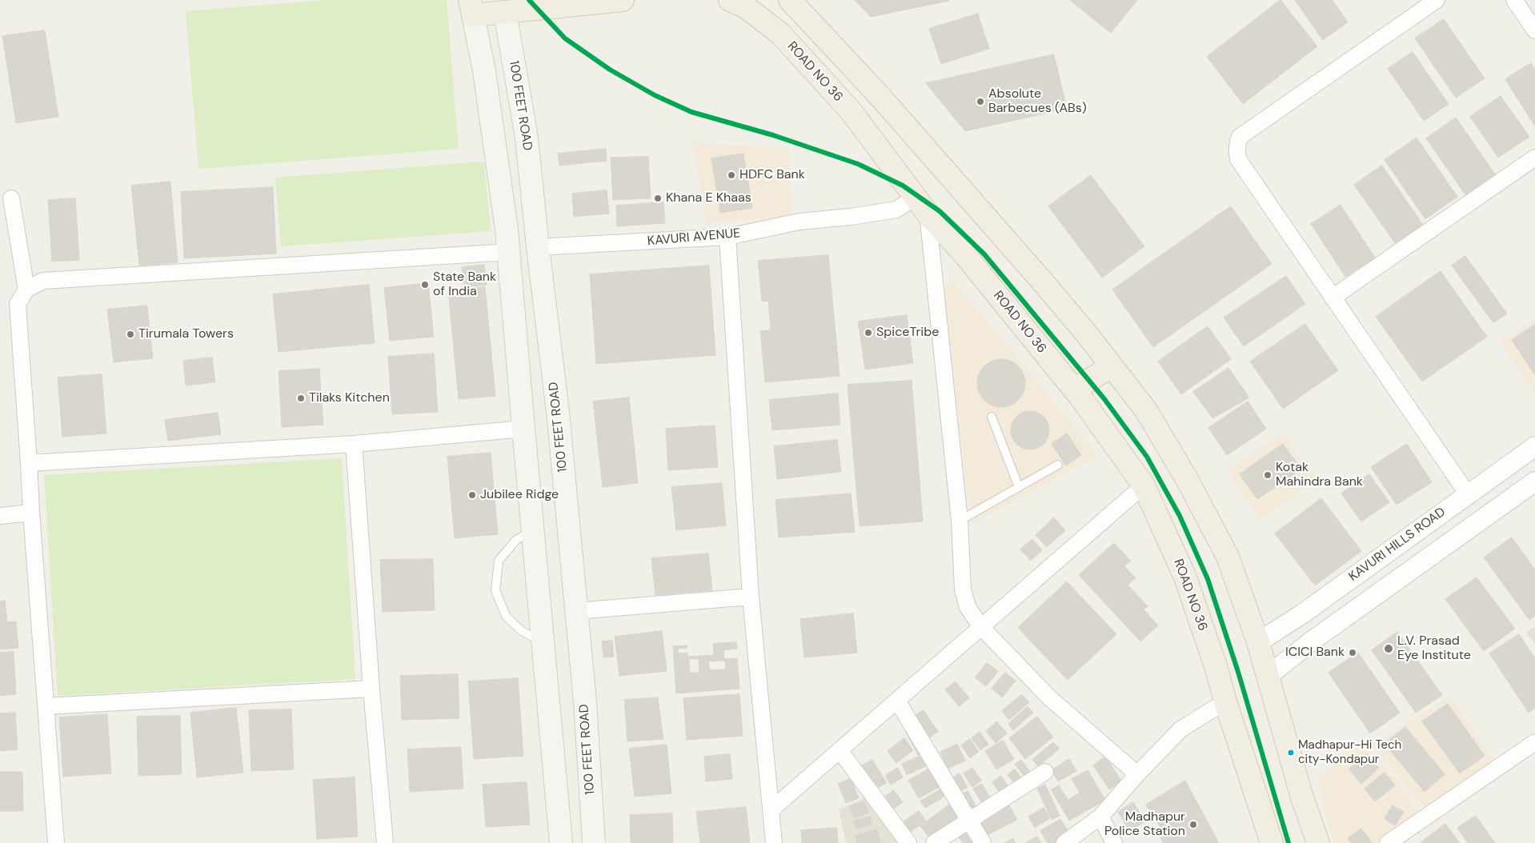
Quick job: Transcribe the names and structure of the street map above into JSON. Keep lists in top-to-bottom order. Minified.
{"streets":{"main road":["ROAD NO 36","100 FEET ROAD"],"street":["KAVURI AVENUE","KAVURI HILLS ROAD"]},"crossings":[["ROAD NO 36","KAVURI AVENUE"],["100 FEET ROAD","KAVURI AVENUE"]],"places":["Absolute Barbecues (ABs)","HDFC Bank","Khana E Khaas","State Bank of India","SpiceTribe","Tirumala Towers","Tilaks Kitchen","Kotak Mahindra Bank","Jubilee Ridge","L.V. Prasad Eye Institute","ICICI Bank","Madhapur-Hi Tech city-Kondapur","Madhapur Police Station"]}
